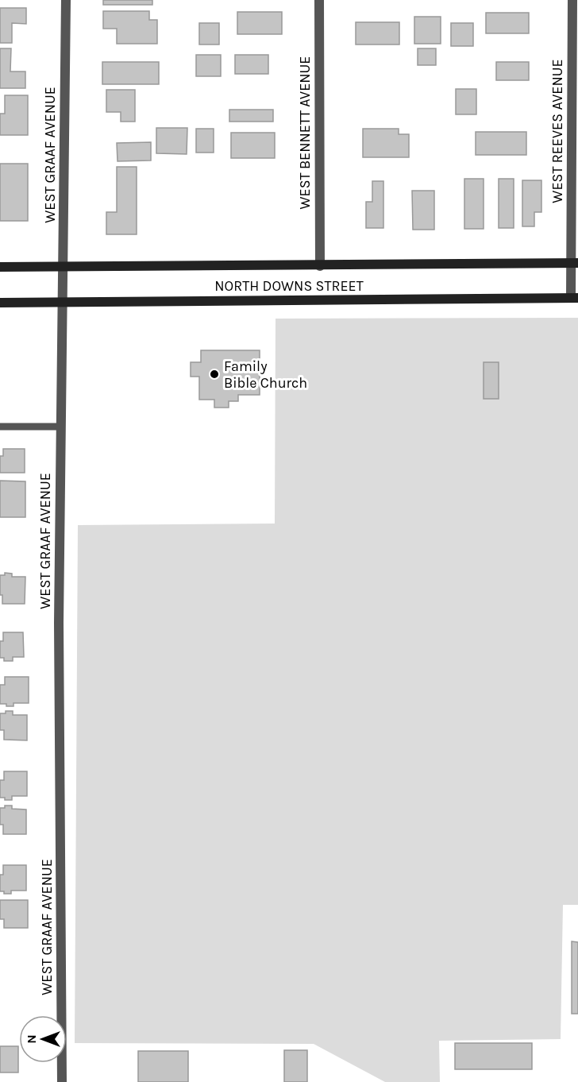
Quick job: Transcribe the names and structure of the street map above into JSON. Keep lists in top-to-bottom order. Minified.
{"streets":{"street":["WEST REEVES AVENUE","WEST BENNETT AVENUE","WEST GRAAF AVENUE","NORTH DOWNS STREET"]},"crossings":[["WEST REEVES AVENUE","NORTH DOWNS STREET"],["WEST BENNETT AVENUE","NORTH DOWNS STREET"],["WEST GRAAF AVENUE","NORTH DOWNS STREET"]],"places":["Family Bible Church"],"north":"left"}
